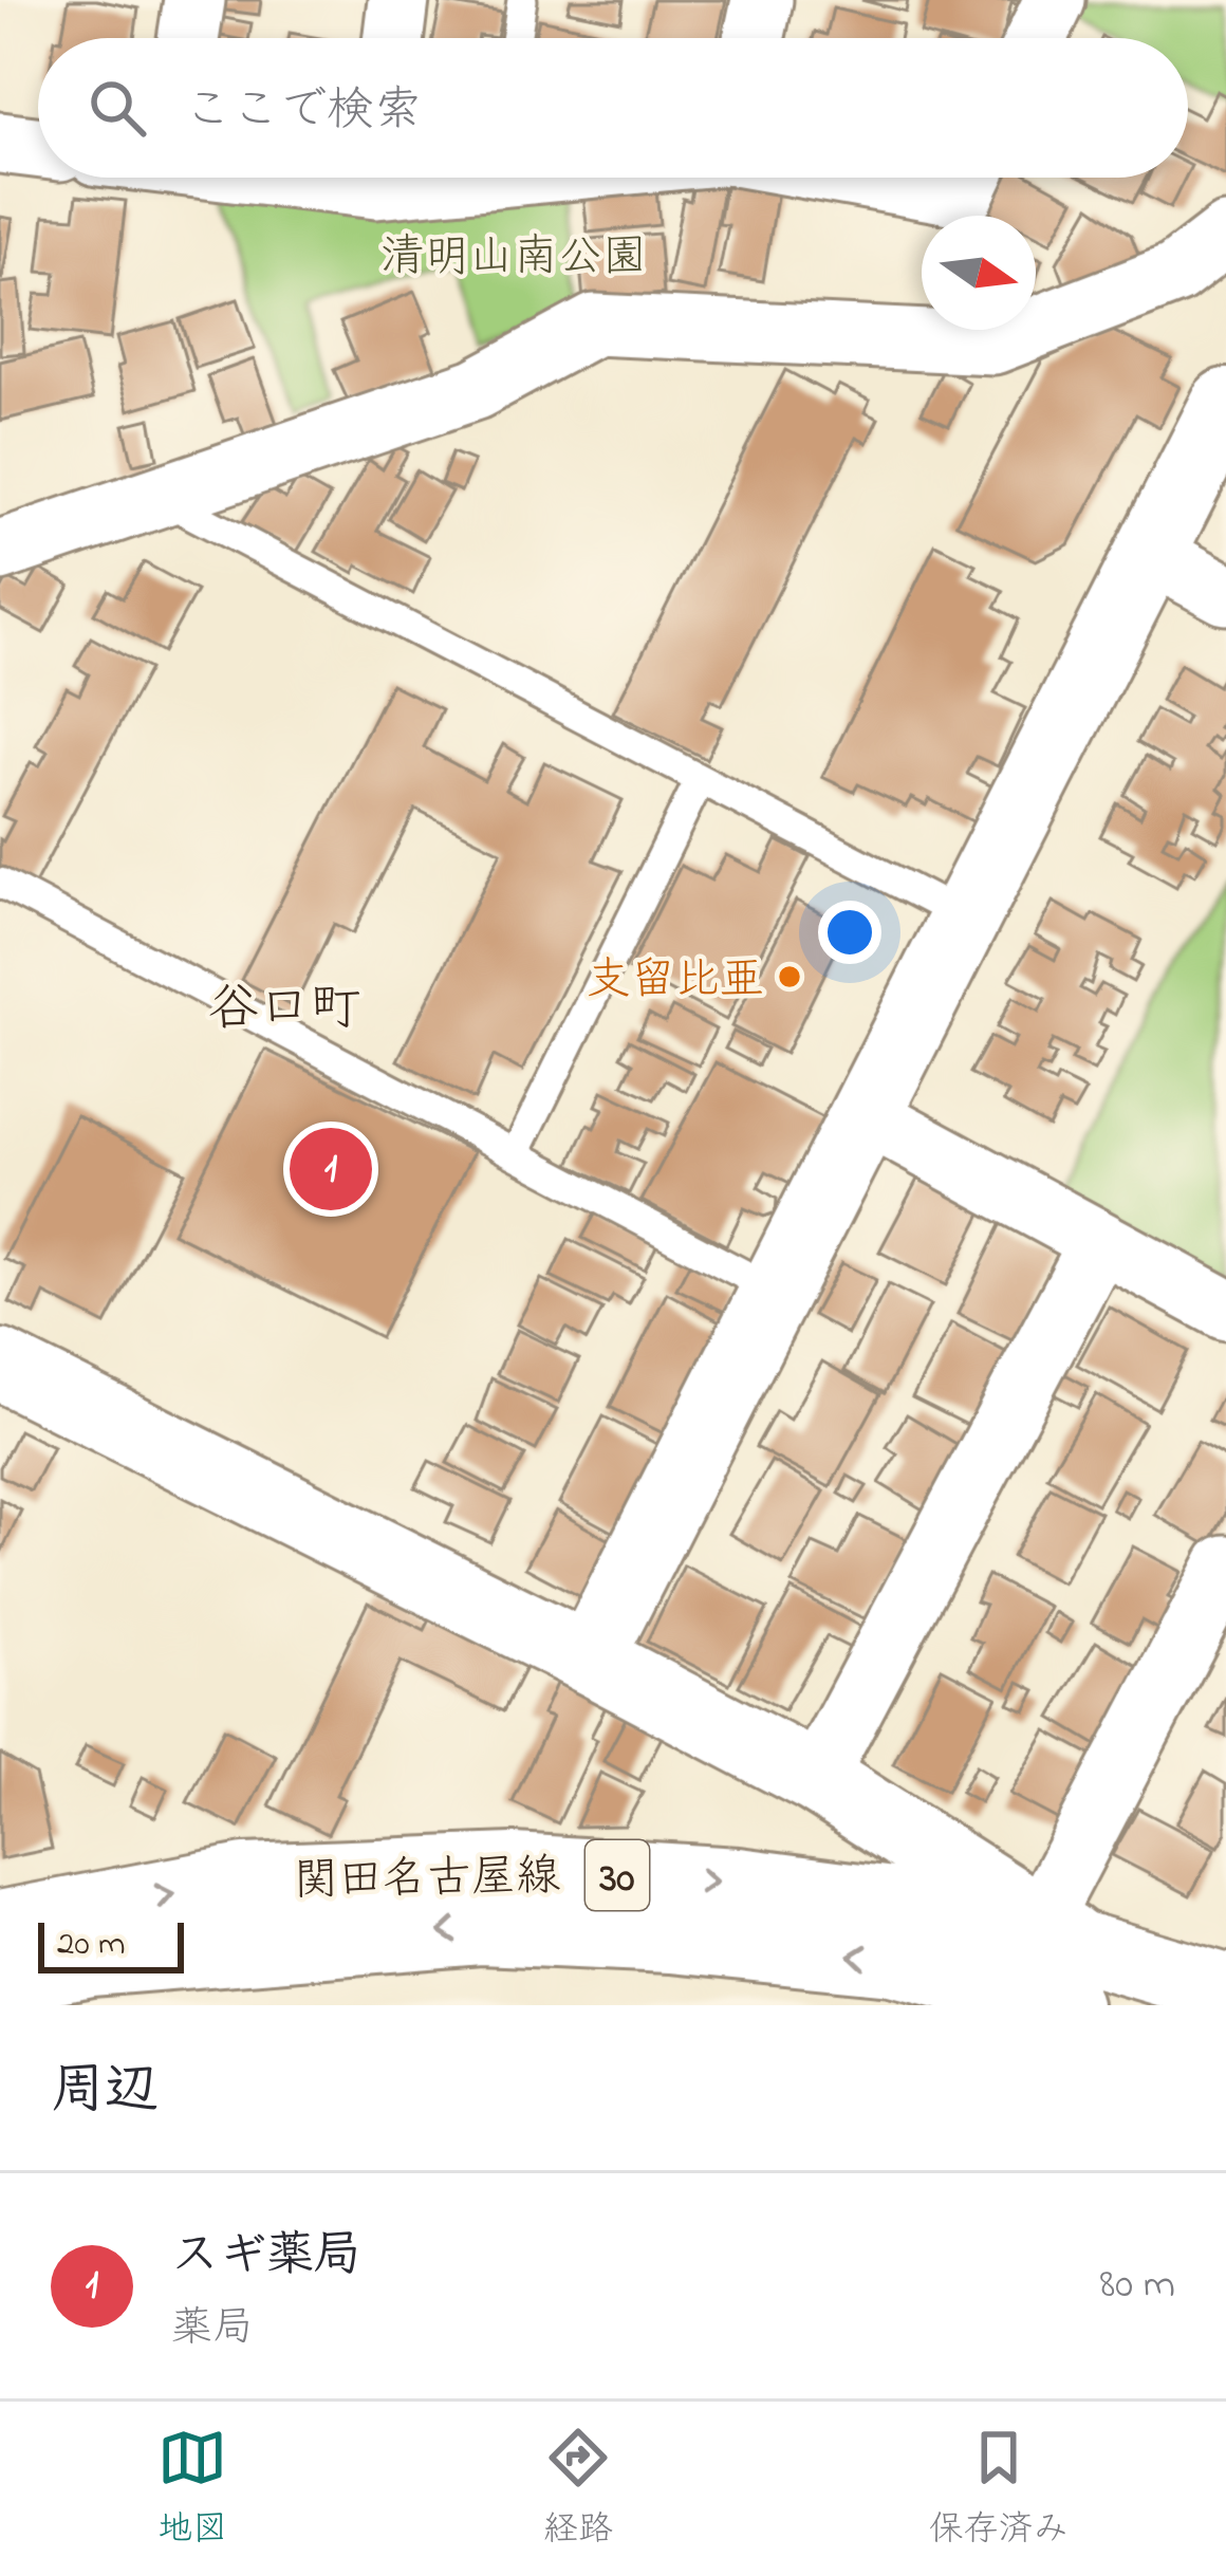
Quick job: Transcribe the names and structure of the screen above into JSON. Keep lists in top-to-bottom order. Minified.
{"streets":{"street":["関田名古屋線","30"]},"districts":["谷口町"],"parks":["清明山南公園"],"places":["支留比亜"],"scale_bar":"20 m","north":"right","page":{"search":"ここで検索","pins":"1","scale":"20 m","heading":"周辺","list":[{"mark":"1","name":"スギ薬局","note":"薬局","value":"80 m"}],"nav":["地図","経路","保存済み"]}}
